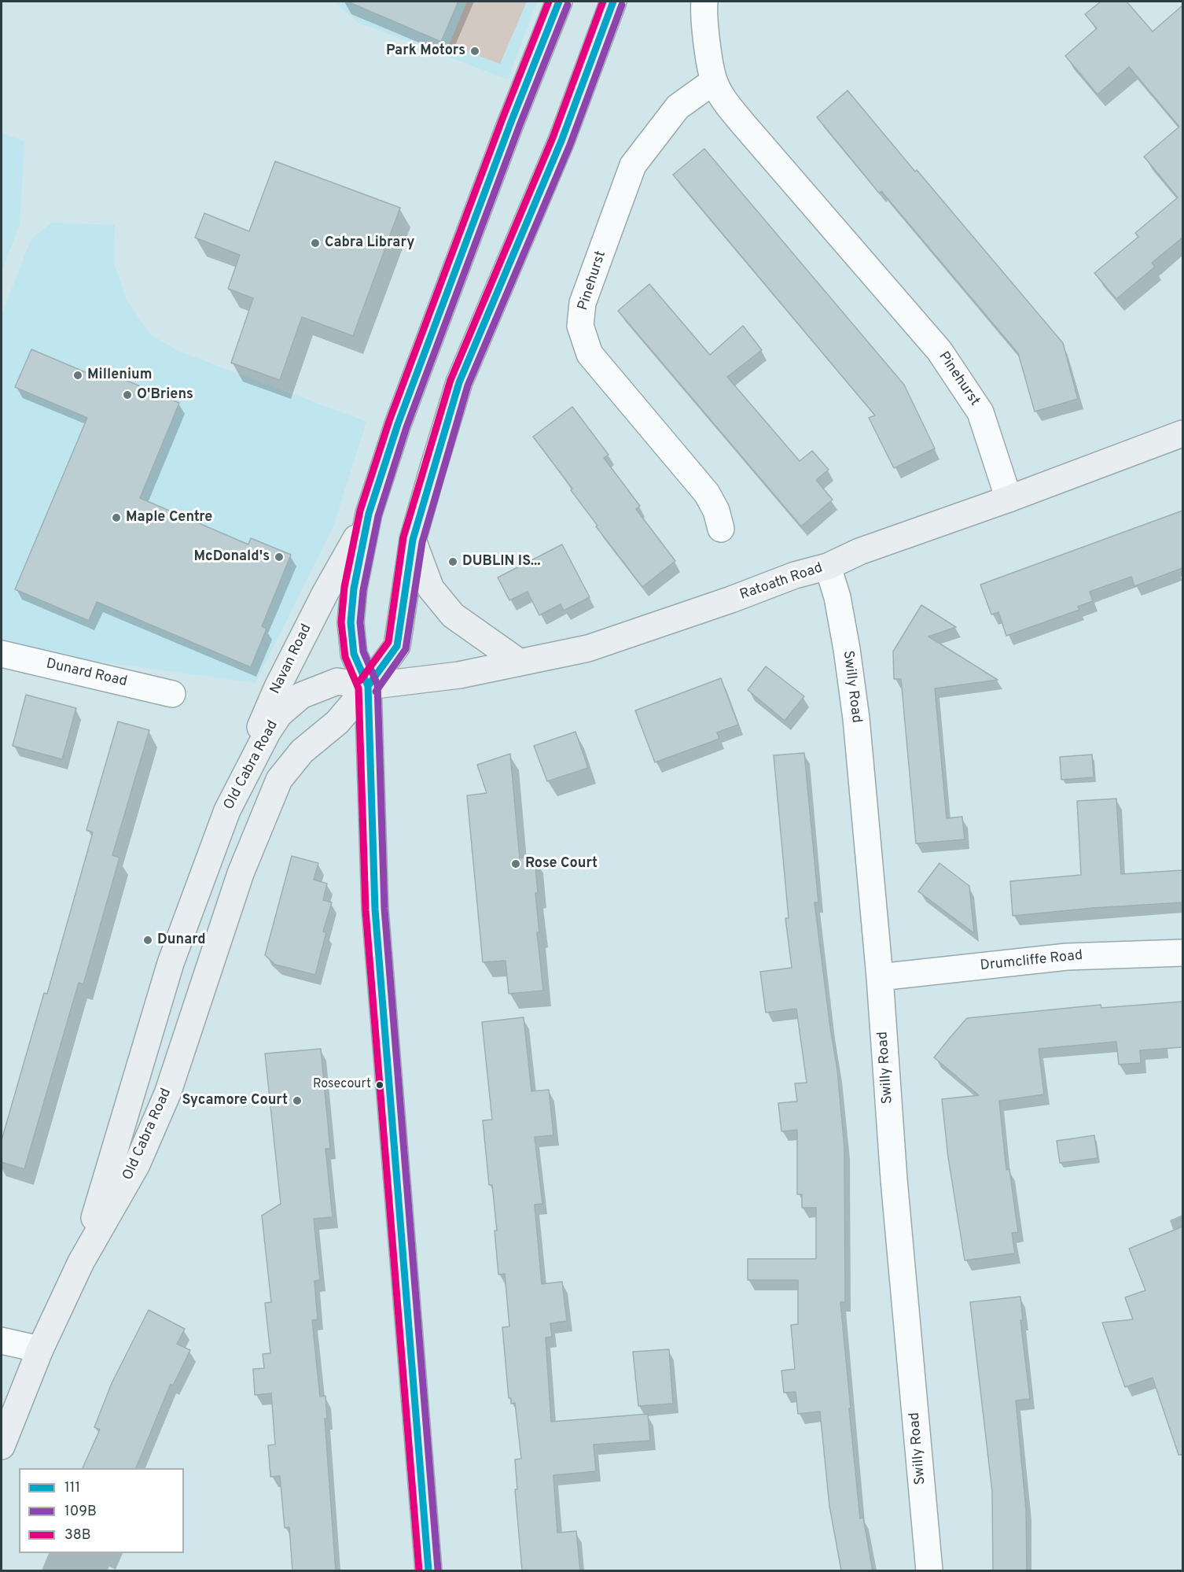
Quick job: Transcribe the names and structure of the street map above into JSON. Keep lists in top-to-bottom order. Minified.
{"streets":{"main road":["Ratoath Road","Navan Road","Old Cabra Road"],"street":["Pinehurst","Dunard Road","Swilly Road","Drumcliffe Road"]},"crossings":[["Pinehurst","Ratoath Road"],["Ratoath Road","Navan Road"],["Ratoath Road","Swilly Road"],["Ratoath Road","Old Cabra Road"],["Navan Road","Old Cabra Road"],["Swilly Road","Drumcliffe Road"]],"places":["Park Motors","Cabra Library","Millenium","O'Briens","Maple Centre","McDonald's","DUBLIN IS...","Rose Court","Dunard","Rosecourt","Sycamore Court"],"lines":["transit line 111","transit line 38B","transit line 109B"],"legend":["111","109B","38B"]}
